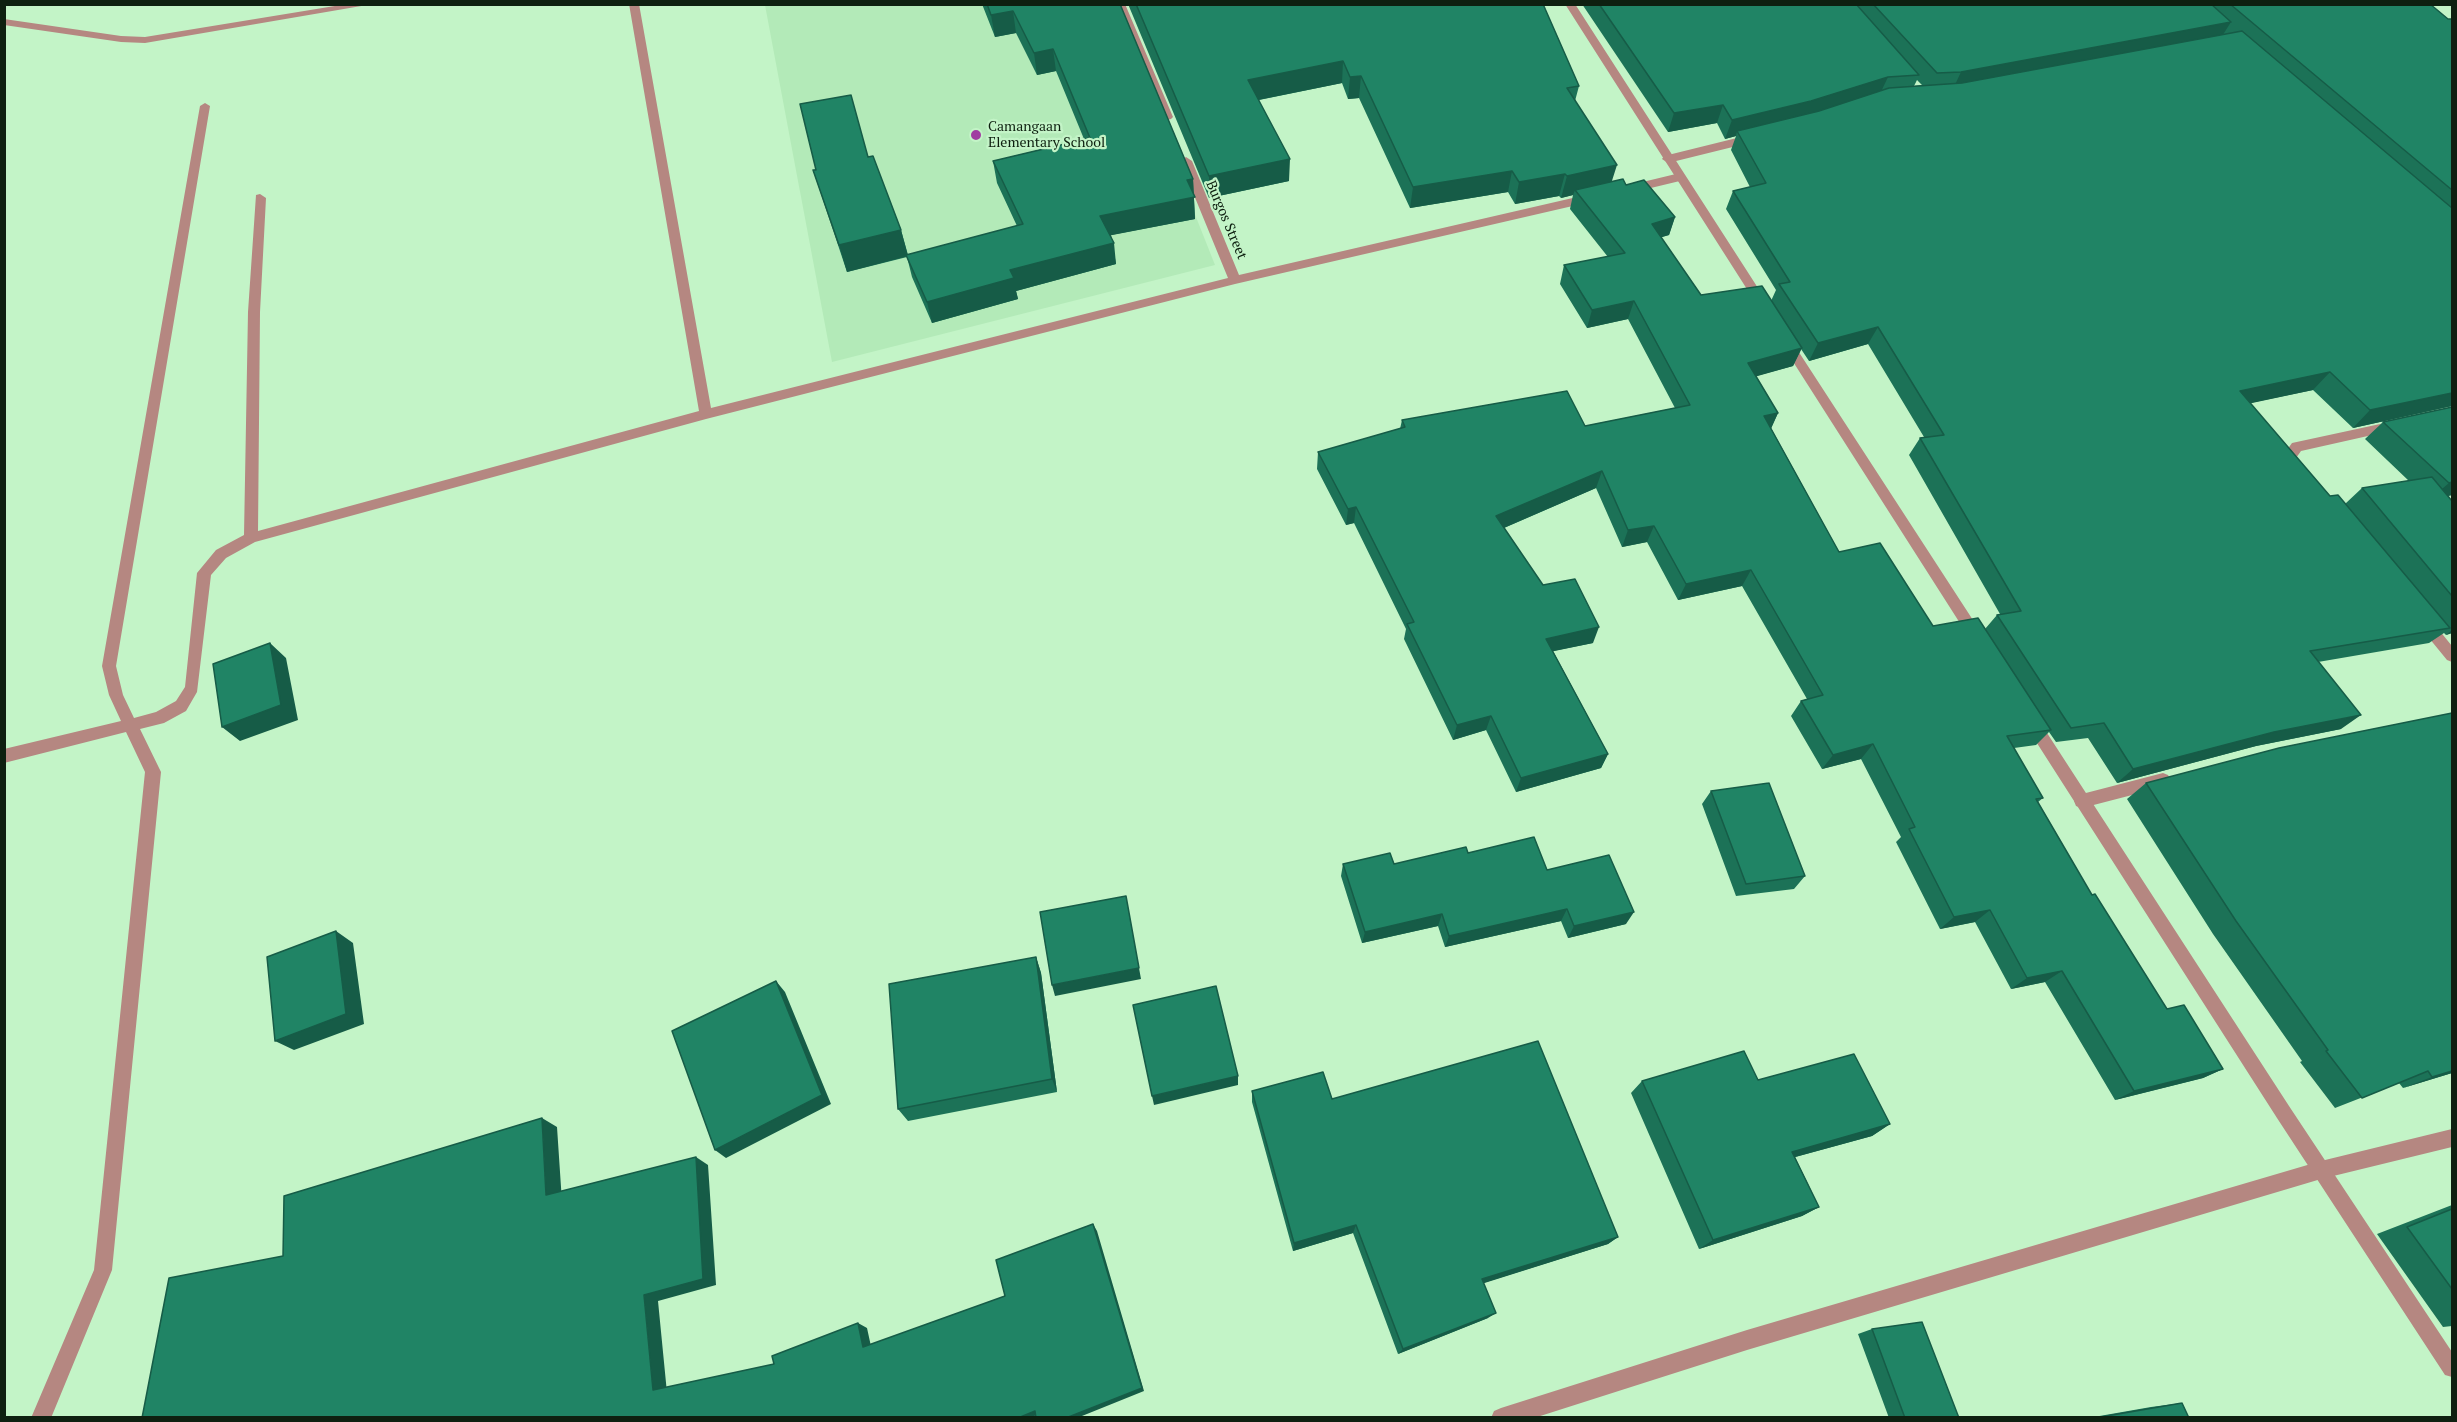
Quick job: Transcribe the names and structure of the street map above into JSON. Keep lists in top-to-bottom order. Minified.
{"streets":{"street":["Burgos Street"]},"places":["Camangaan Elementary School"]}
